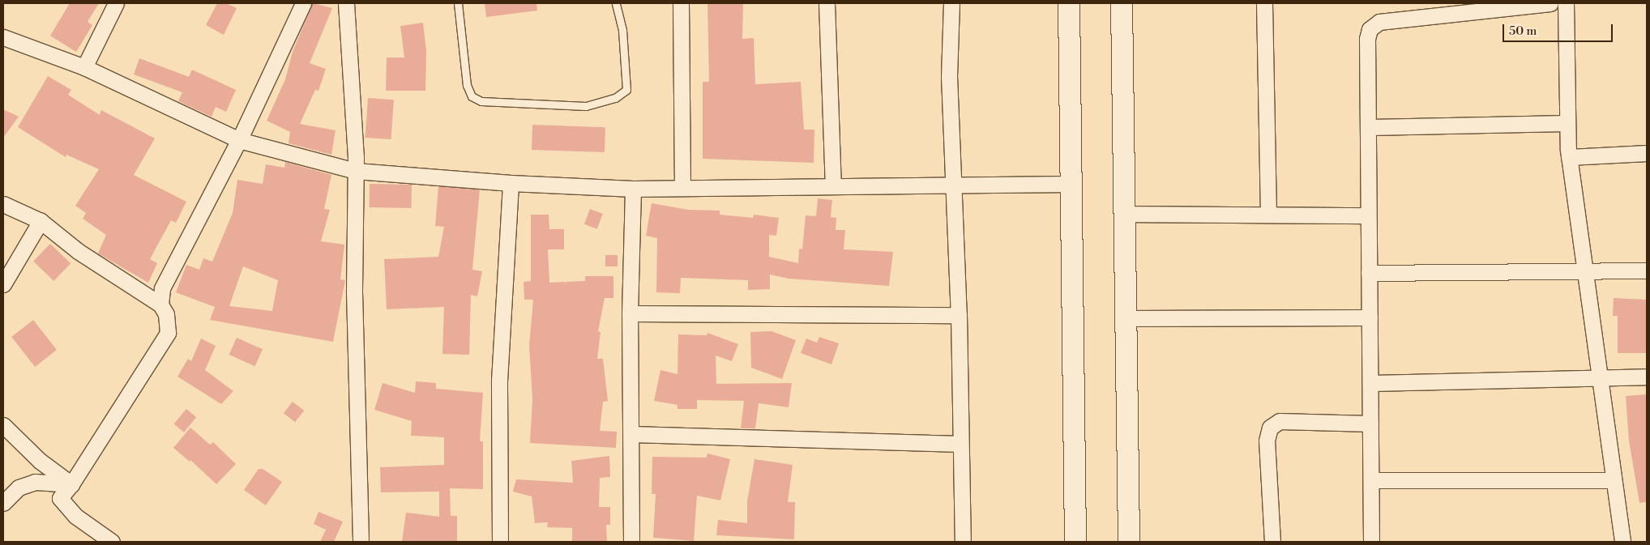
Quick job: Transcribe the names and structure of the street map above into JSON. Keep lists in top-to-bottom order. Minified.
{"scale_bar":"50 m"}
